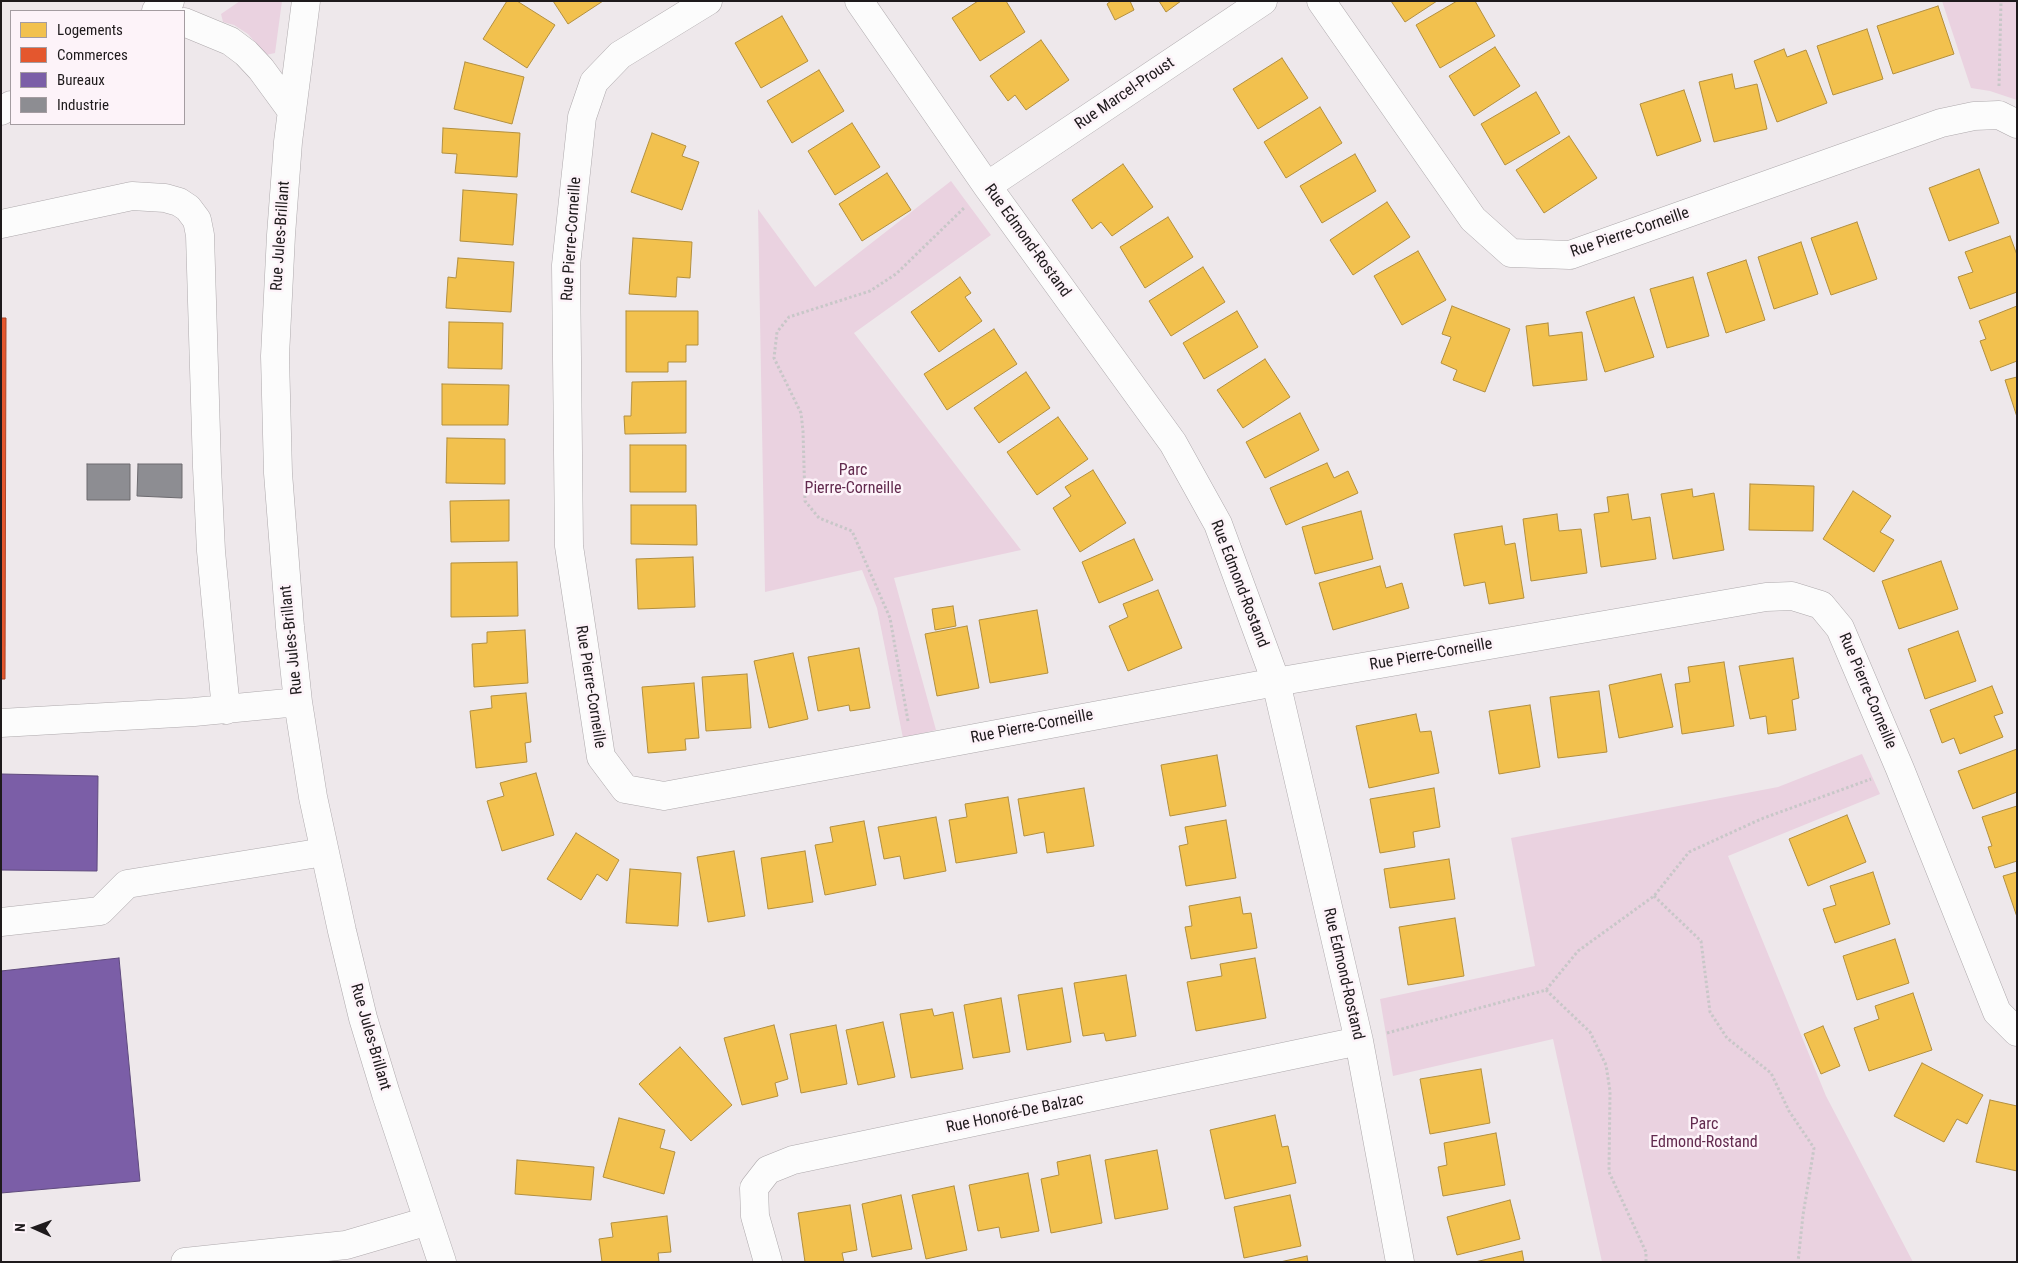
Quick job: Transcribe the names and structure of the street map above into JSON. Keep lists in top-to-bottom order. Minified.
{"streets":{"street":["Rue Marcel-Proust","Rue Pierre-Corneille","Rue Jules-Brillant","Rue Edmond-Rostand","Rue Honoré-De Balzac"]},"crossings":[["Rue Marcel-Proust","Rue Edmond-Rostand"],["Rue Pierre-Corneille","Rue Edmond-Rostand"],["Rue Edmond-Rostand","Rue Honoré-De Balzac"]],"parks":["Parc Pierre-Corneille","Parc Edmond-Rostand"],"legend":["Logements","Commerces","Bureaux","Industrie"],"north":"left"}
